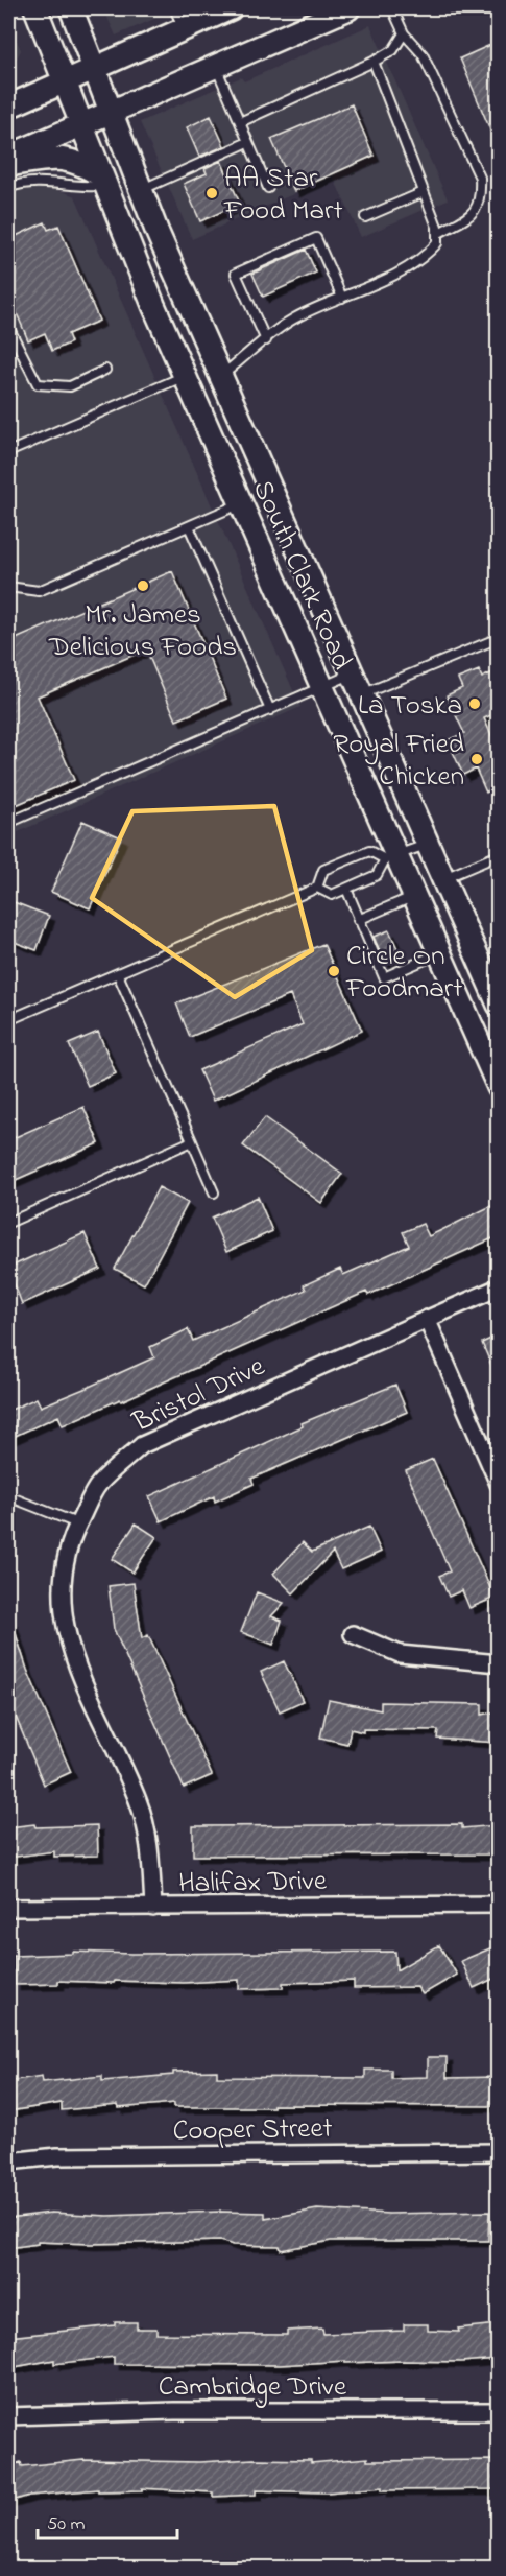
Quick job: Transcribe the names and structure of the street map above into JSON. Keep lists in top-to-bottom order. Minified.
{"streets":{"main road":["South Clark Road"],"street":["Bristol Drive","Halifax Drive","Cooper Street","Cambridge Drive"]},"crossings":[["Bristol Drive","Halifax Drive"]],"places":["AA Star Food Mart","Mr. James Delicious Foods","La Toska","Royal Fried Chicken","Circle On Foodmart"],"scale_bar":"50 m"}
